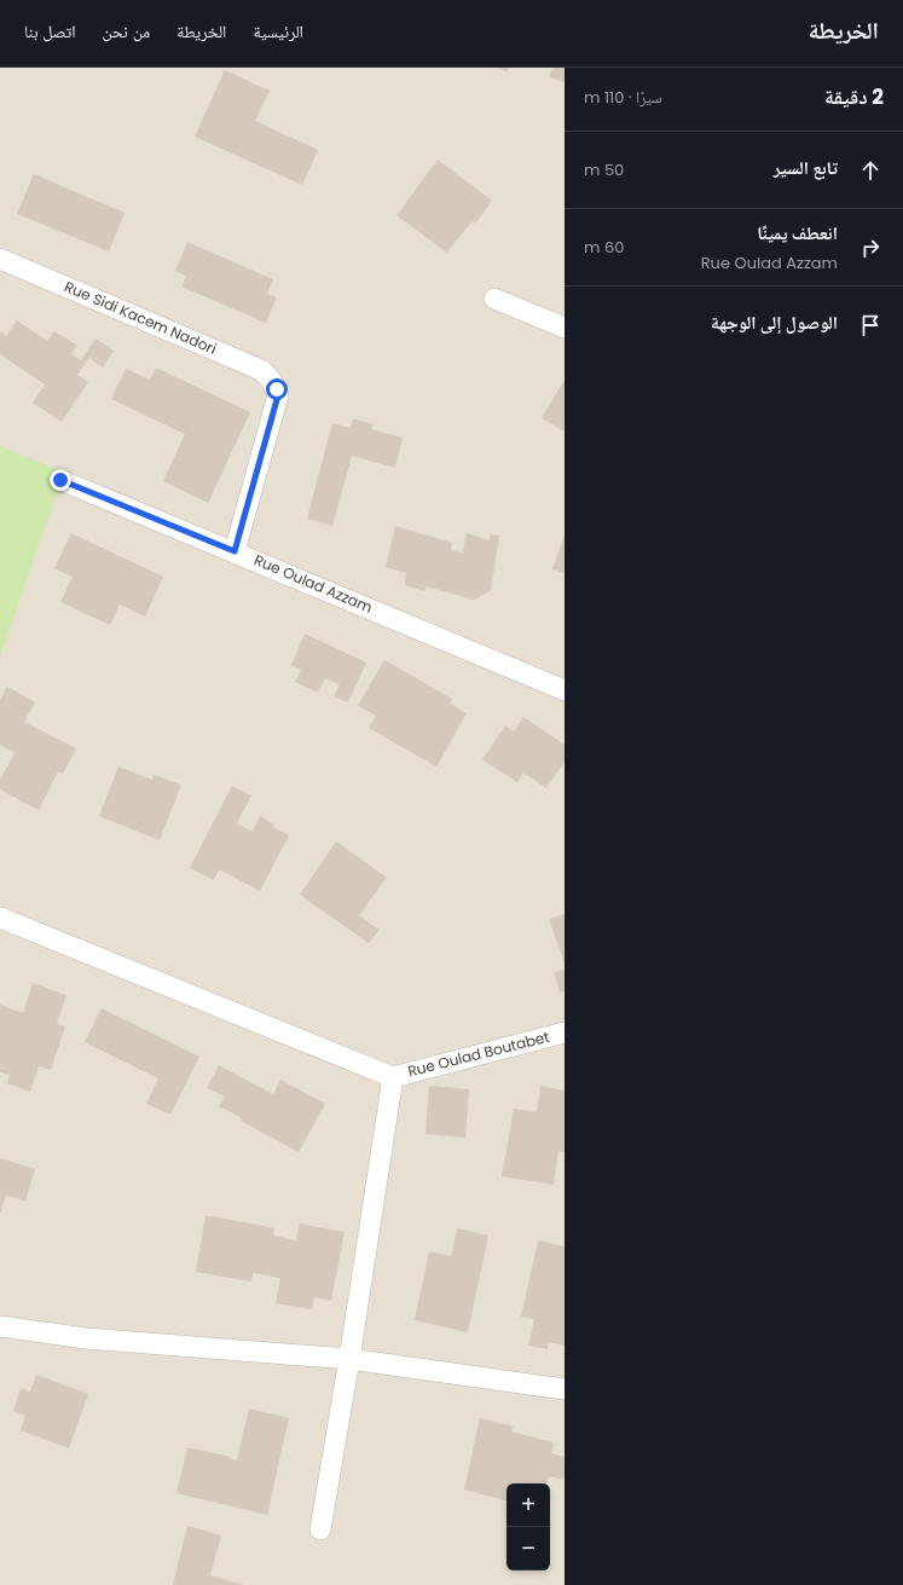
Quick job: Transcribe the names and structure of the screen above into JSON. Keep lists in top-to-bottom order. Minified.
{"streets":{"street":["Rue Sidi Kacem Nadori","Rue Oulad Azzam","Rue Oulad Boutabet"]},"crossings":[["Rue Sidi Kacem Nadori","Rue Oulad Azzam"]],"page":{"header":"الخريطة","nav":["الرئيسية","الخريطة","من نحن","اتصل بنا"],"heading":["2 دقيقة","سيرًا · 110 m"],"list":[["تابع السير","50 m"],["انعطف يمينًا","Rue Oulad Azzam","60 m"],"الوصول إلى الوجهة"],"map_buttons":["+","−"]}}
